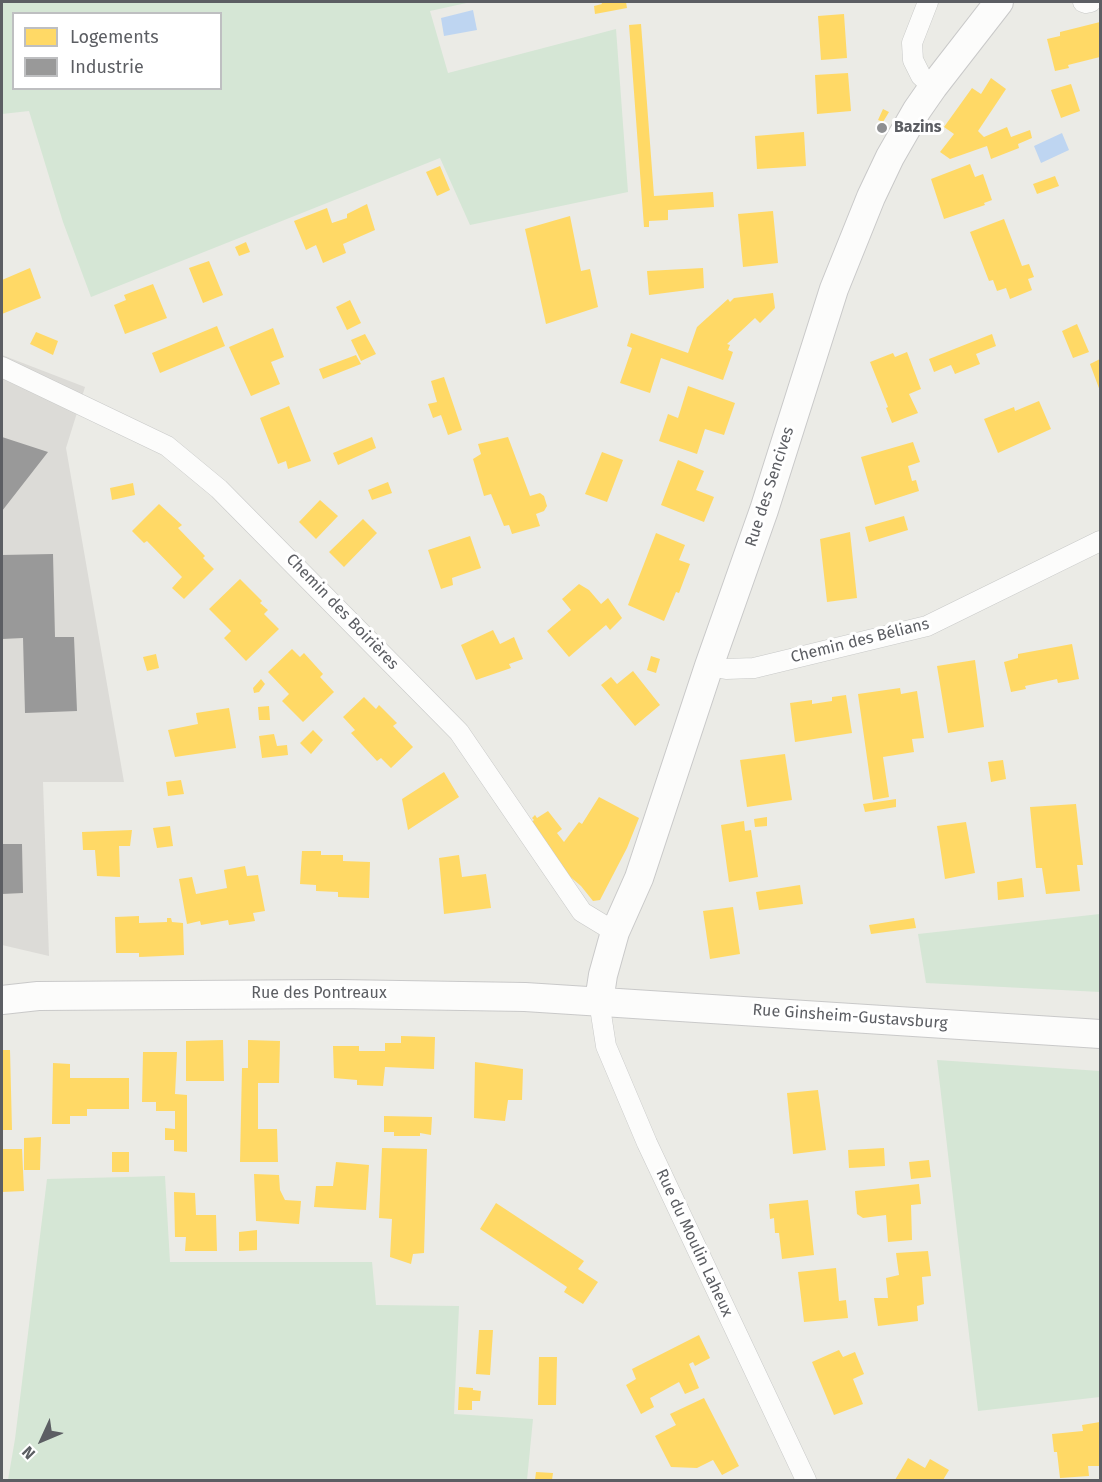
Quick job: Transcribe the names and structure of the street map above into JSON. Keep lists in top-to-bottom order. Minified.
{"streets":{"street":["Rue des Sencives","Chemin des Boirières","Chemin des Bélians","Rue des Pontreaux","Rue Ginsheim-Gustavsburg","Rue du Moulin Laheux"]},"crossings":[["Rue des Sencives","Chemin des Boirières"],["Rue des Sencives","Chemin des Bélians"],["Rue des Sencives","Rue des Pontreaux"],["Rue des Sencives","Rue Ginsheim-Gustavsburg"],["Rue des Sencives","Rue du Moulin Laheux"],["Rue des Pontreaux","Rue Ginsheim-Gustavsburg"],["Rue des Pontreaux","Rue du Moulin Laheux"],["Rue Ginsheim-Gustavsburg","Rue du Moulin Laheux"]],"places":["Bazins"],"legend":["Logements","Industrie"],"north":"bottom left"}
